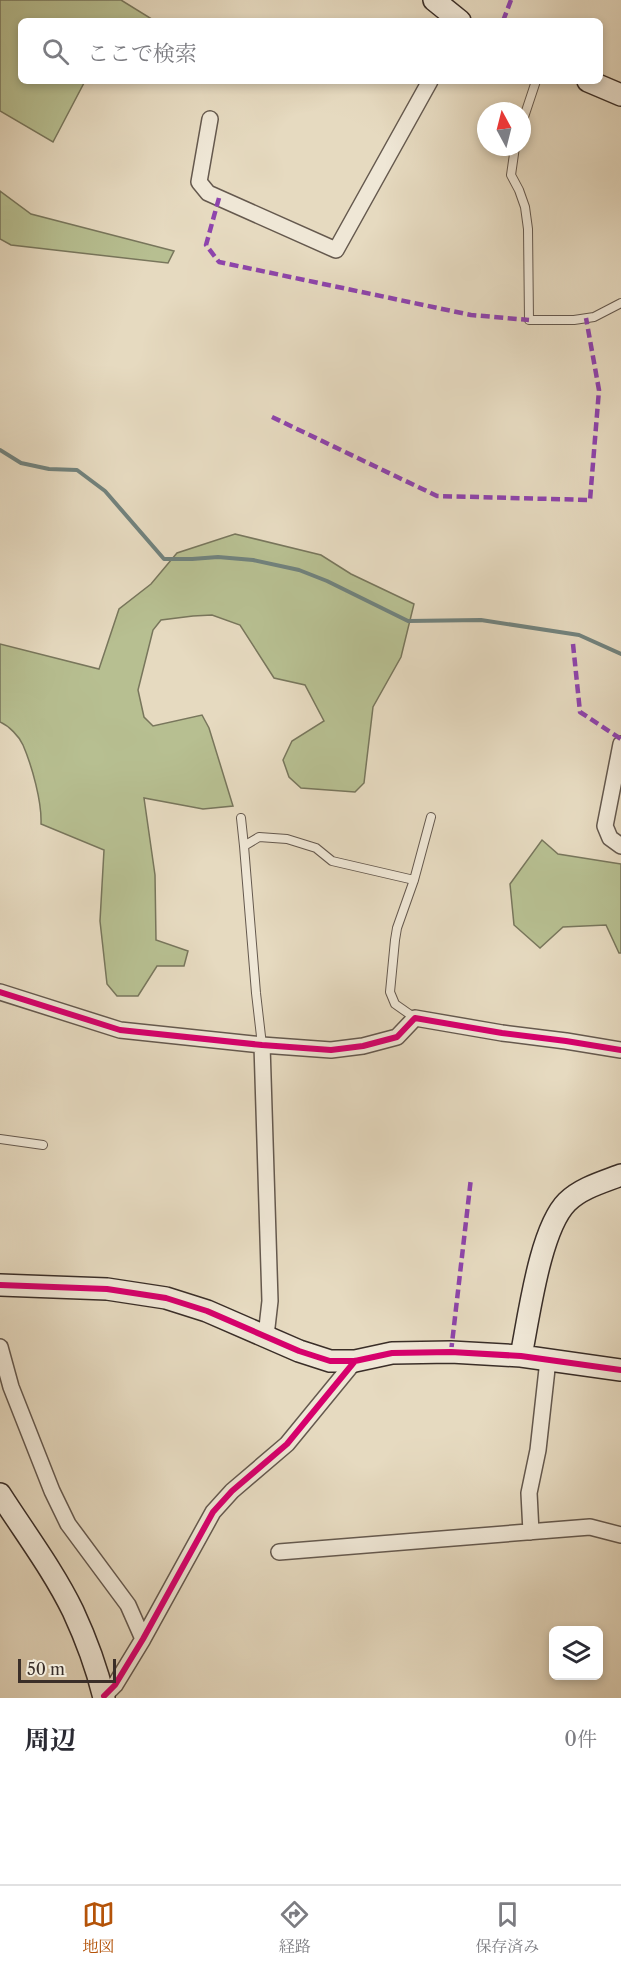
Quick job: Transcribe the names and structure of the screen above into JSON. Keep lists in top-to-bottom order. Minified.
{"scale_bar":"50 m","north":"top","page":{"search":"ここで検索","scale":"50 m","heading":["周辺","0件"],"nav":["地図","経路","保存済み"]}}
